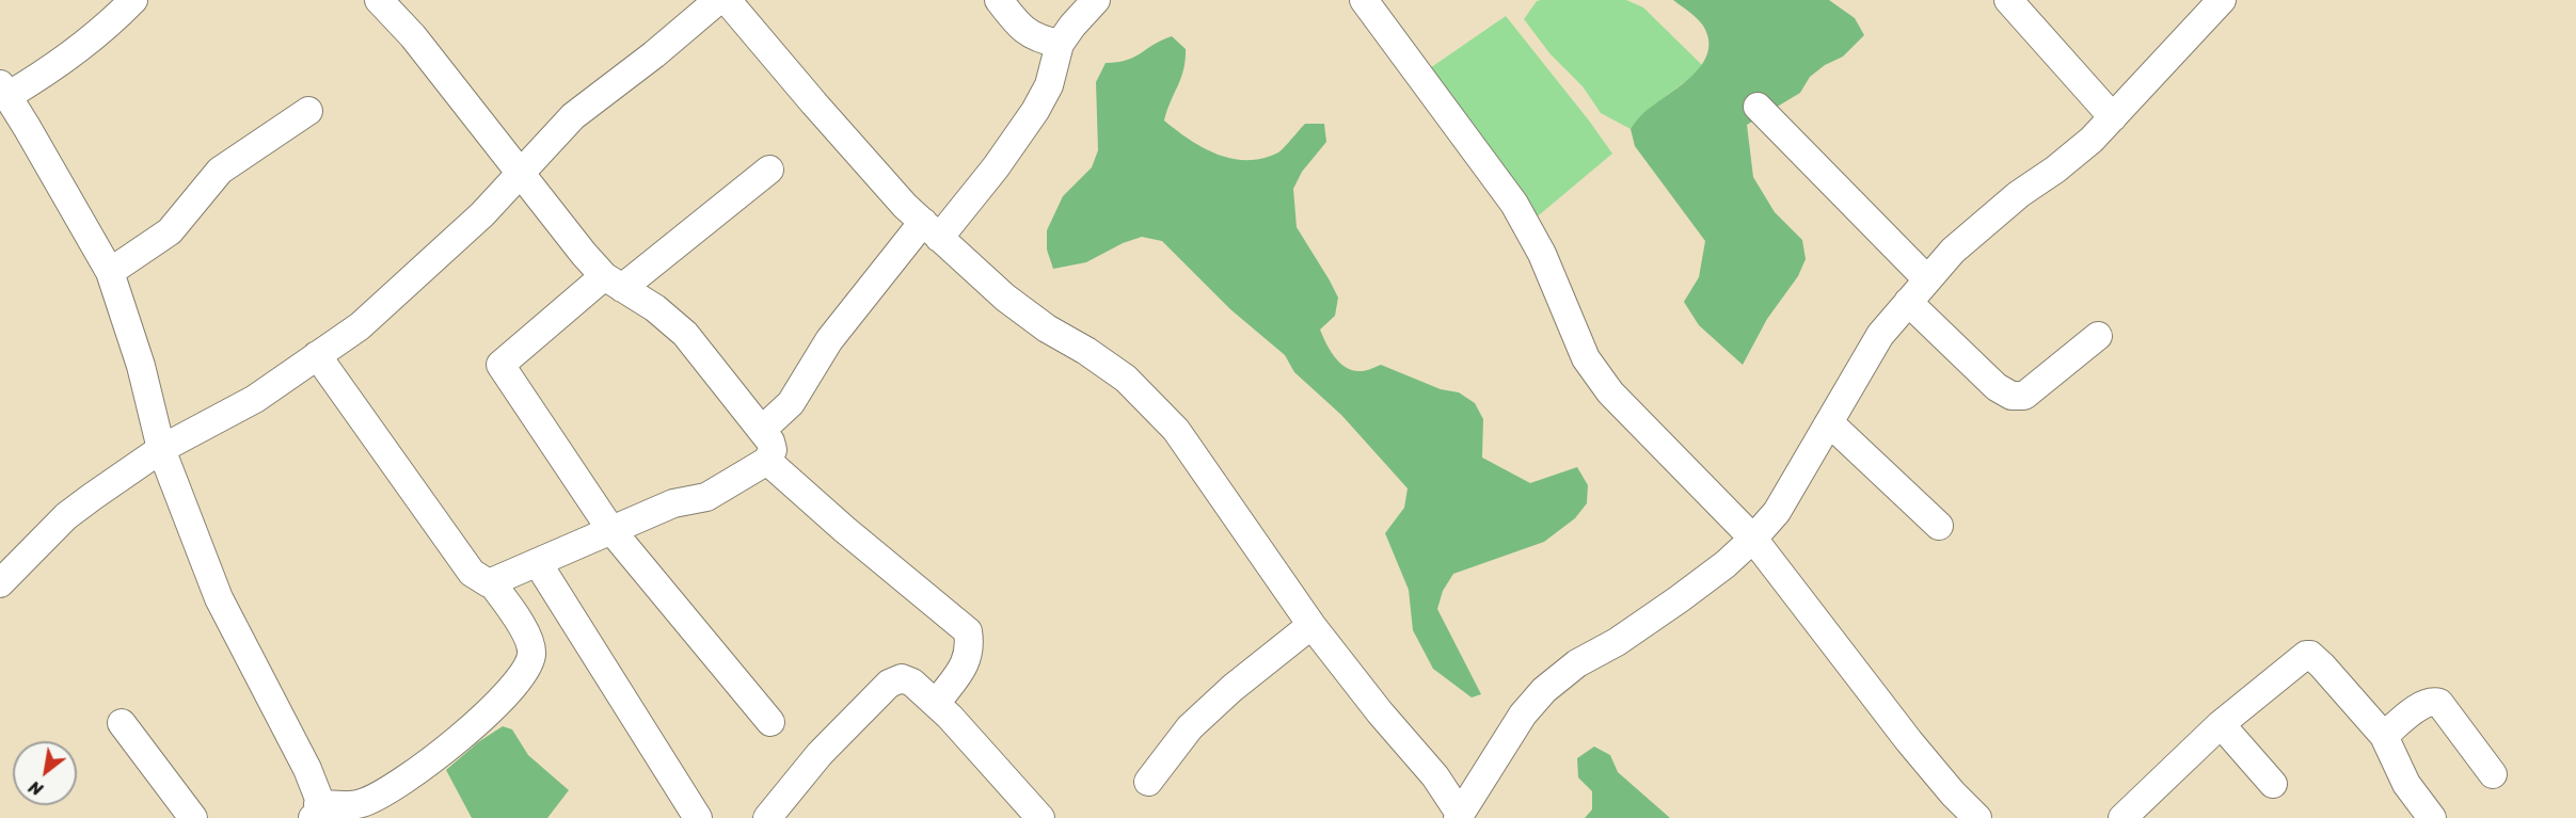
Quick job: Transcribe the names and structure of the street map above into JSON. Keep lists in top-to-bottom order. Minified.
{"north":"bottom left"}
